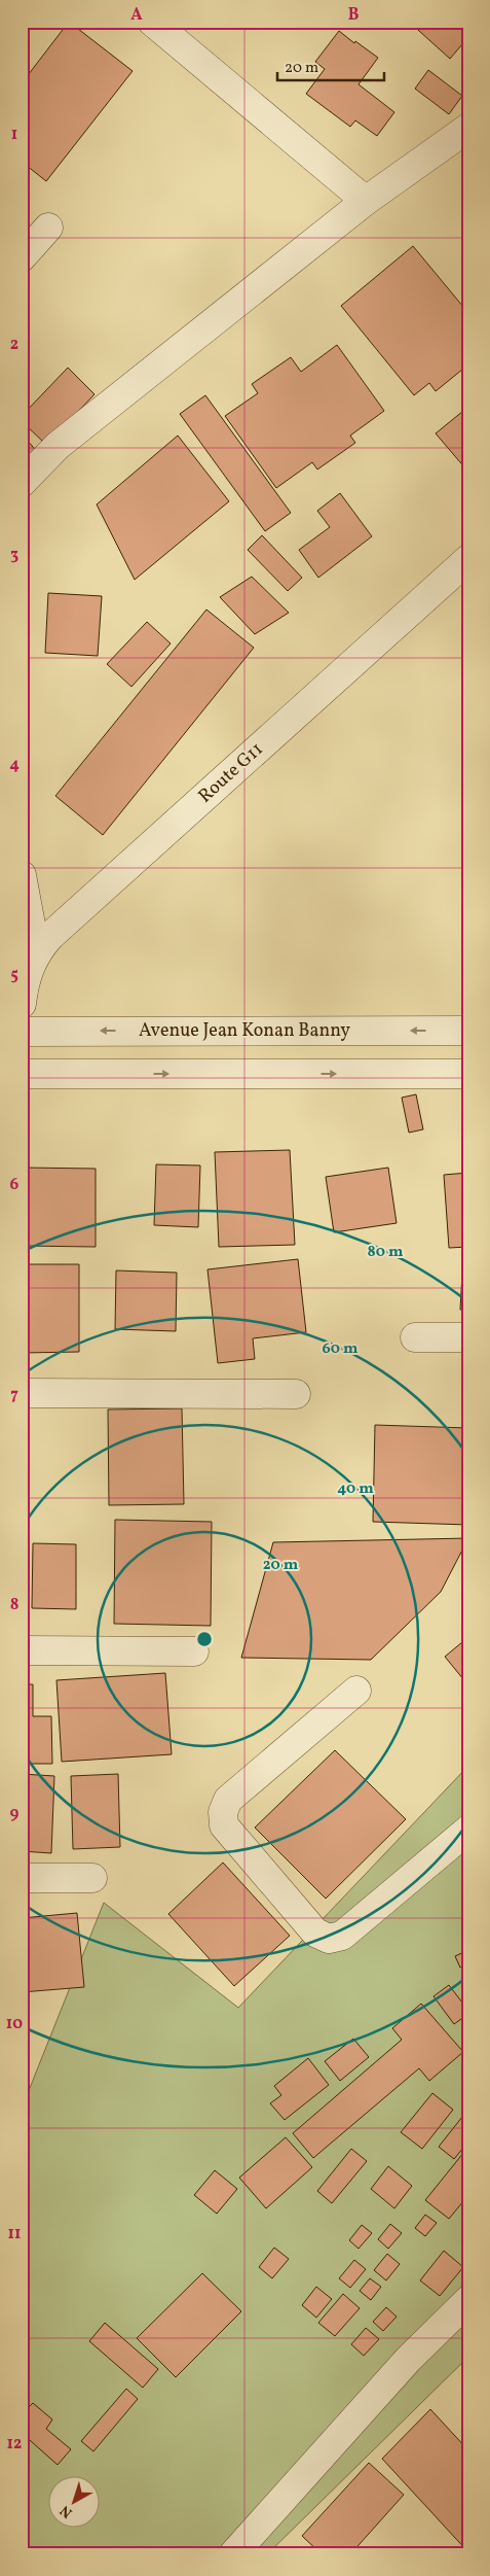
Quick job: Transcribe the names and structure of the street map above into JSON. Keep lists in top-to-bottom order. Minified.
{"streets":{"street":["Route G11","Avenue Jean Konan Banny"]},"scale_bar":"20 m","north":"bottom left","grid":{"columns":["A","B"],"rows":["1","2","3","4","5","6","7","8","9","10","11","12"]},"rings":["80 m","60 m","40 m","20 m"]}
